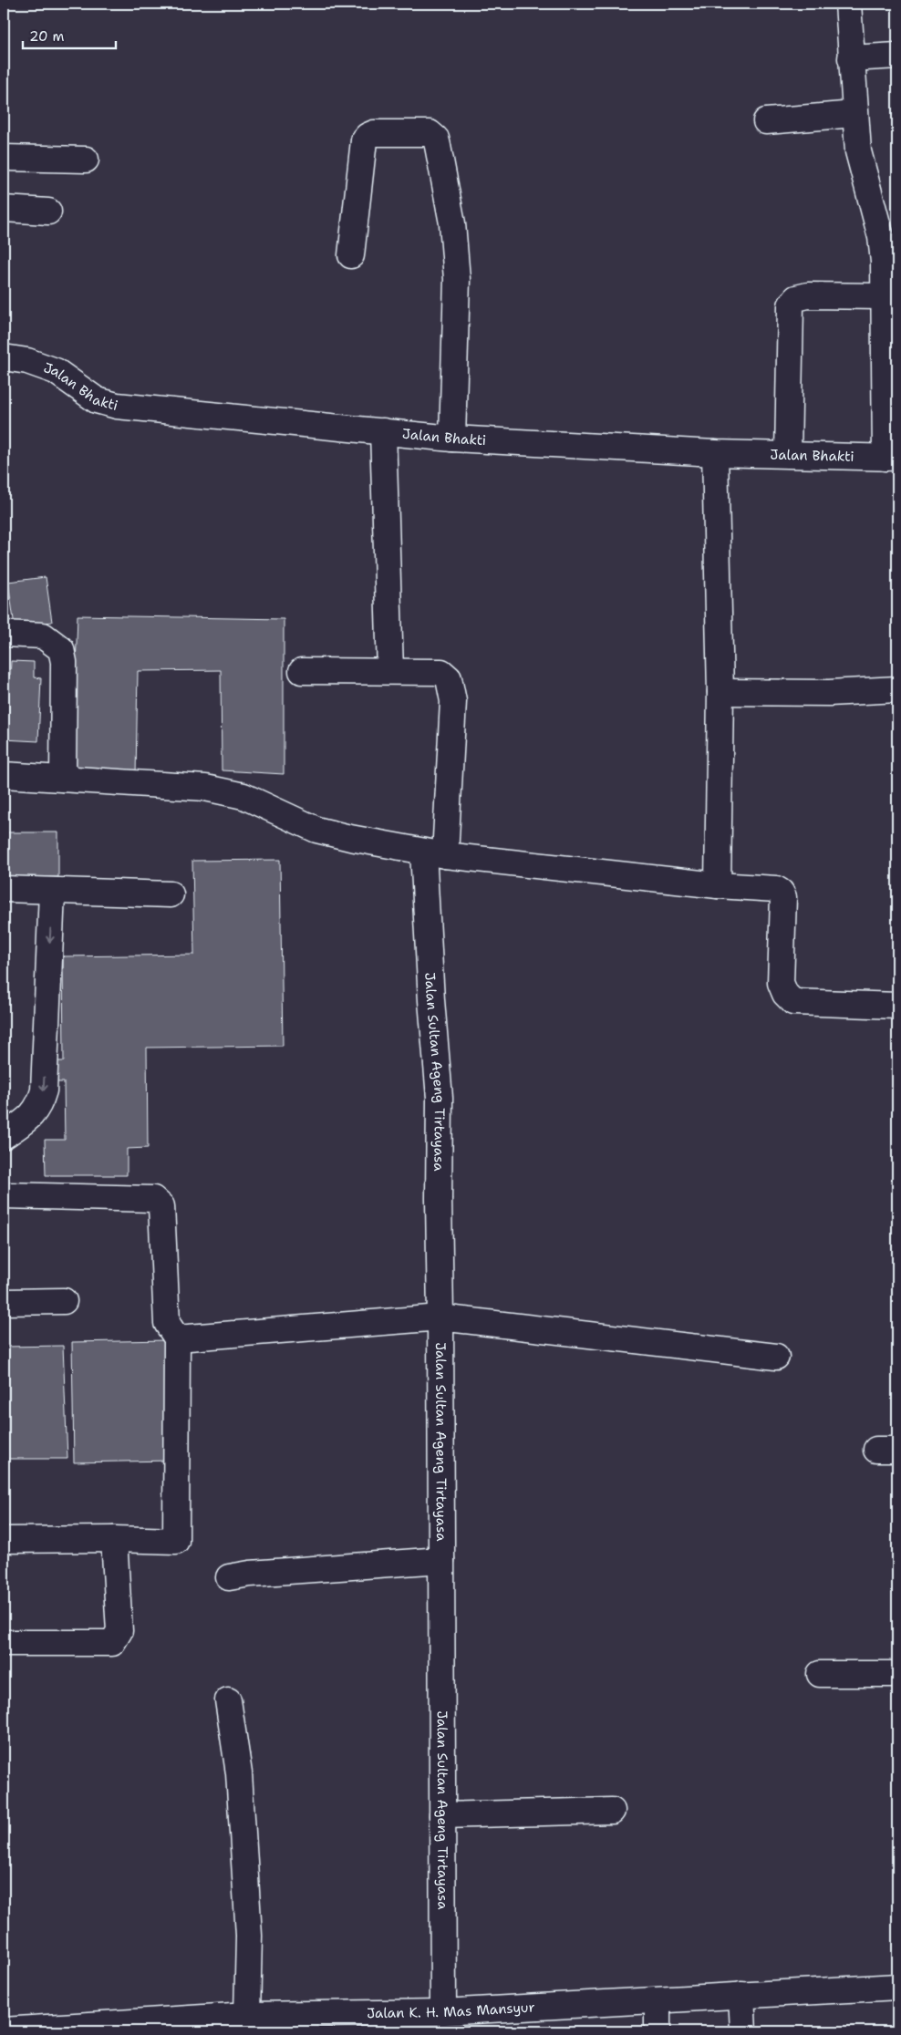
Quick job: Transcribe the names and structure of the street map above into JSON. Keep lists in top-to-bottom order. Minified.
{"streets":{"street":["Jalan Bhakti","Jalan Sultan Ageng Tirtayasa","Jalan K. H. Mas Mansyur"]},"crossings":[["Jalan Sultan Ageng Tirtayasa","Jalan K. H. Mas Mansyur"]],"scale_bar":"20 m"}
